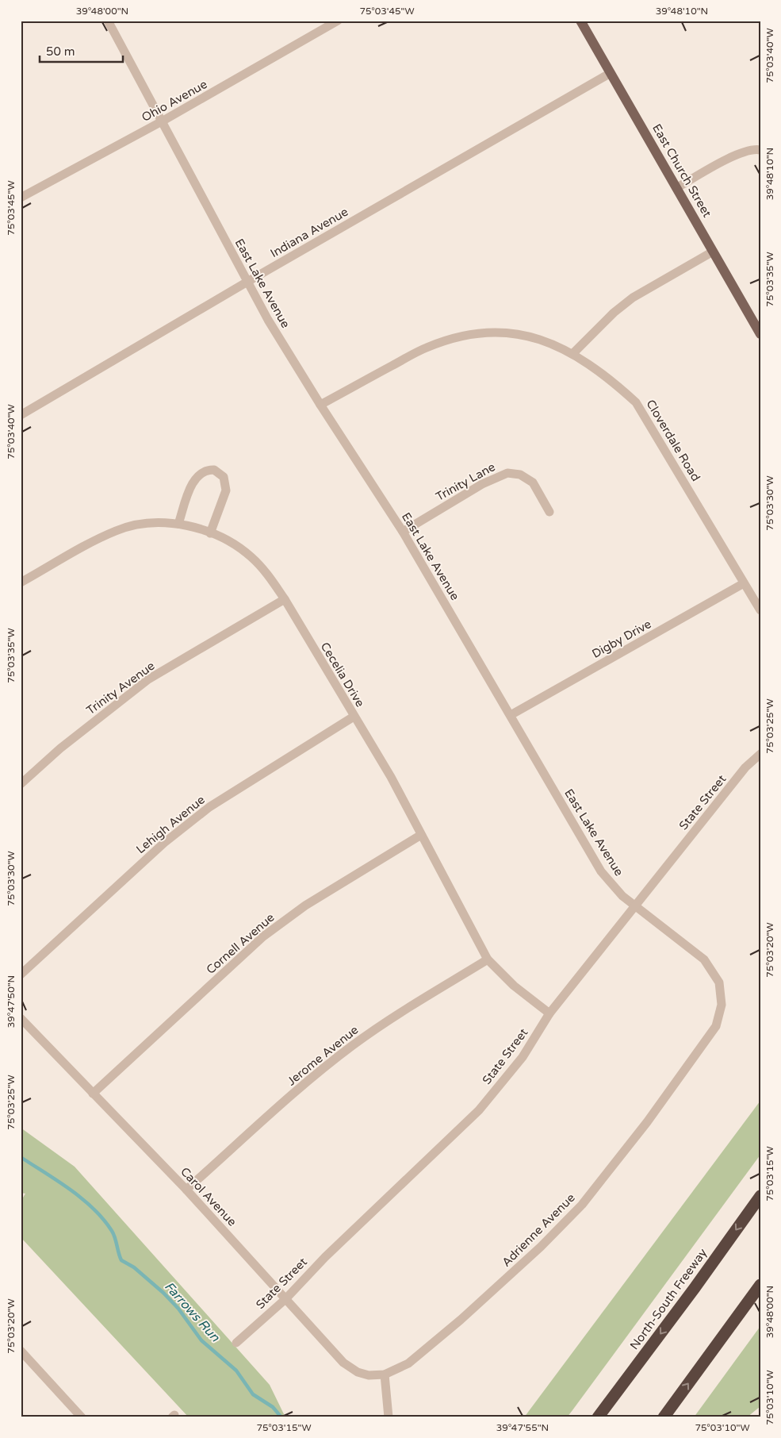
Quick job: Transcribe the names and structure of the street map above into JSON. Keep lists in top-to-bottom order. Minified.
{"streets":{"highway":["North-South Freeway"],"main road":["East Church Street"],"street":["Ohio Avenue","Indiana Avenue","East Lake Avenue","Cloverdale Road","Trinity Lane","Digby Drive","Cecelia Drive","Trinity Avenue","State Street","Lehigh Avenue","Cornell Avenue","Jerome Avenue","Carol Avenue","Adrienne Avenue"]},"crossings":[["Ohio Avenue","East Lake Avenue"],["East Church Street","Indiana Avenue"],["Indiana Avenue","East Lake Avenue"],["East Lake Avenue","Cloverdale Road"],["East Lake Avenue","Trinity Lane"],["East Lake Avenue","Digby Drive"],["East Lake Avenue","State Street"],["East Lake Avenue","Adrienne Avenue"],["Cloverdale Road","Digby Drive"],["Cecelia Drive","Trinity Avenue"],["Cecelia Drive","State Street"],["Cecelia Drive","Lehigh Avenue"],["Cecelia Drive","Cornell Avenue"],["Cecelia Drive","Jerome Avenue"],["State Street","Carol Avenue"],["Cornell Avenue","Carol Avenue"],["Jerome Avenue","Carol Avenue"],["Carol Avenue","Adrienne Avenue"]],"water":["Farrows Run"],"scale_bar":"50 m","coordinates":["39°48'00\"N","75°03'45\"W","39°48'10\"N","75°03'40\"W","75°03'35\"W","75°03'30\"W","75°03'25\"W","75°03'20\"W","39°47'50\"N","75°03'15\"W","75°03'10\"W","39°47'55\"N"]}
